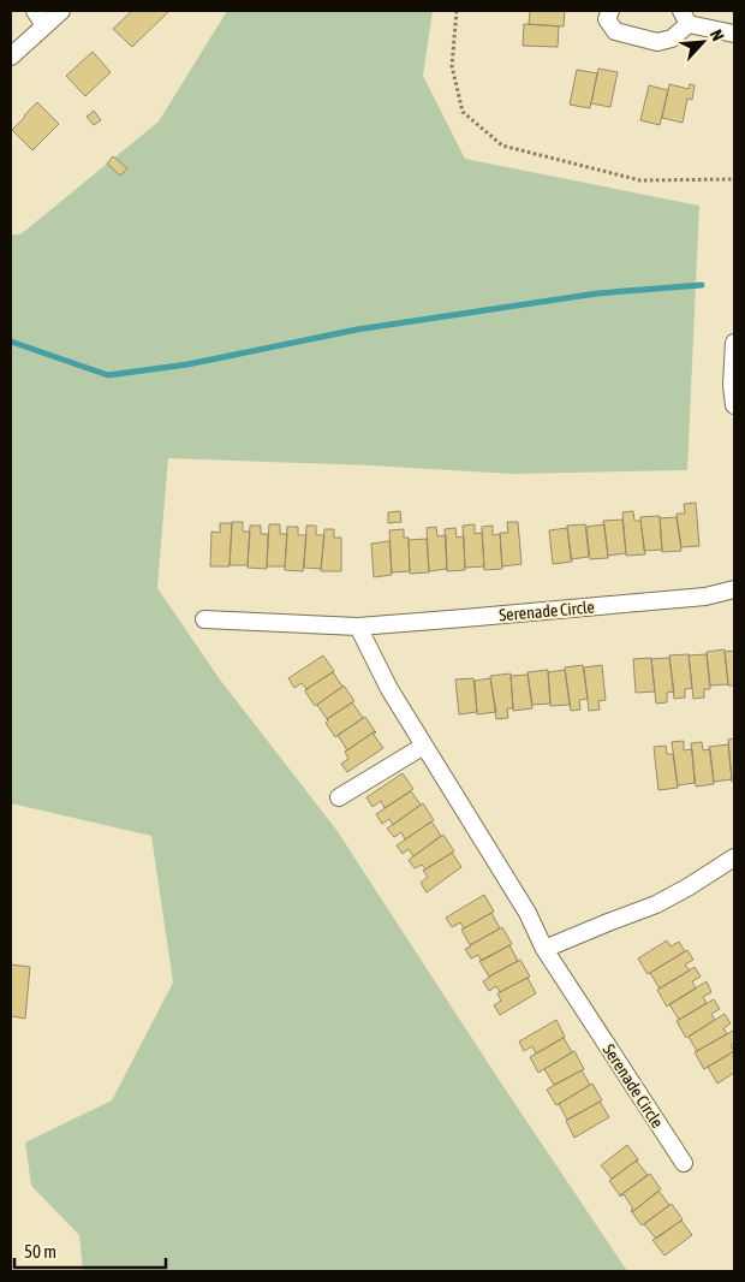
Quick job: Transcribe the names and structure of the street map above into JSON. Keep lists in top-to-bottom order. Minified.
{"streets":{"street":["Serenade Circle"]},"scale_bar":"50 m","north":"top right"}
